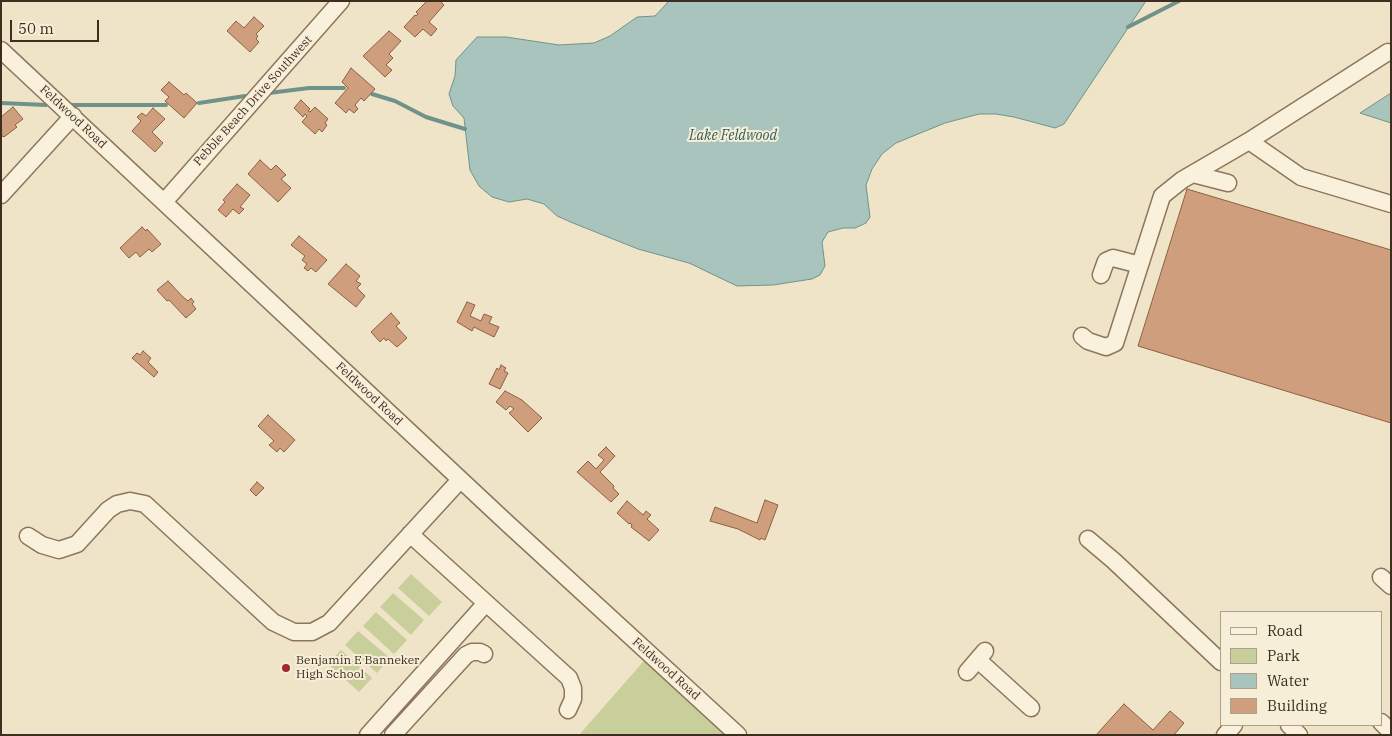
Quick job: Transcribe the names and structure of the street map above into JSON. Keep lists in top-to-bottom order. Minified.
{"streets":{"street":["Pebble Beach Drive Southwest","Feldwood Road"]},"crossings":[["Pebble Beach Drive Southwest","Feldwood Road"]],"water":["Lake Feldwood"],"places":["Benjamin E Banneker High School"],"legend":["Road","Park","Water","Building"],"scale_bar":"50 m"}
